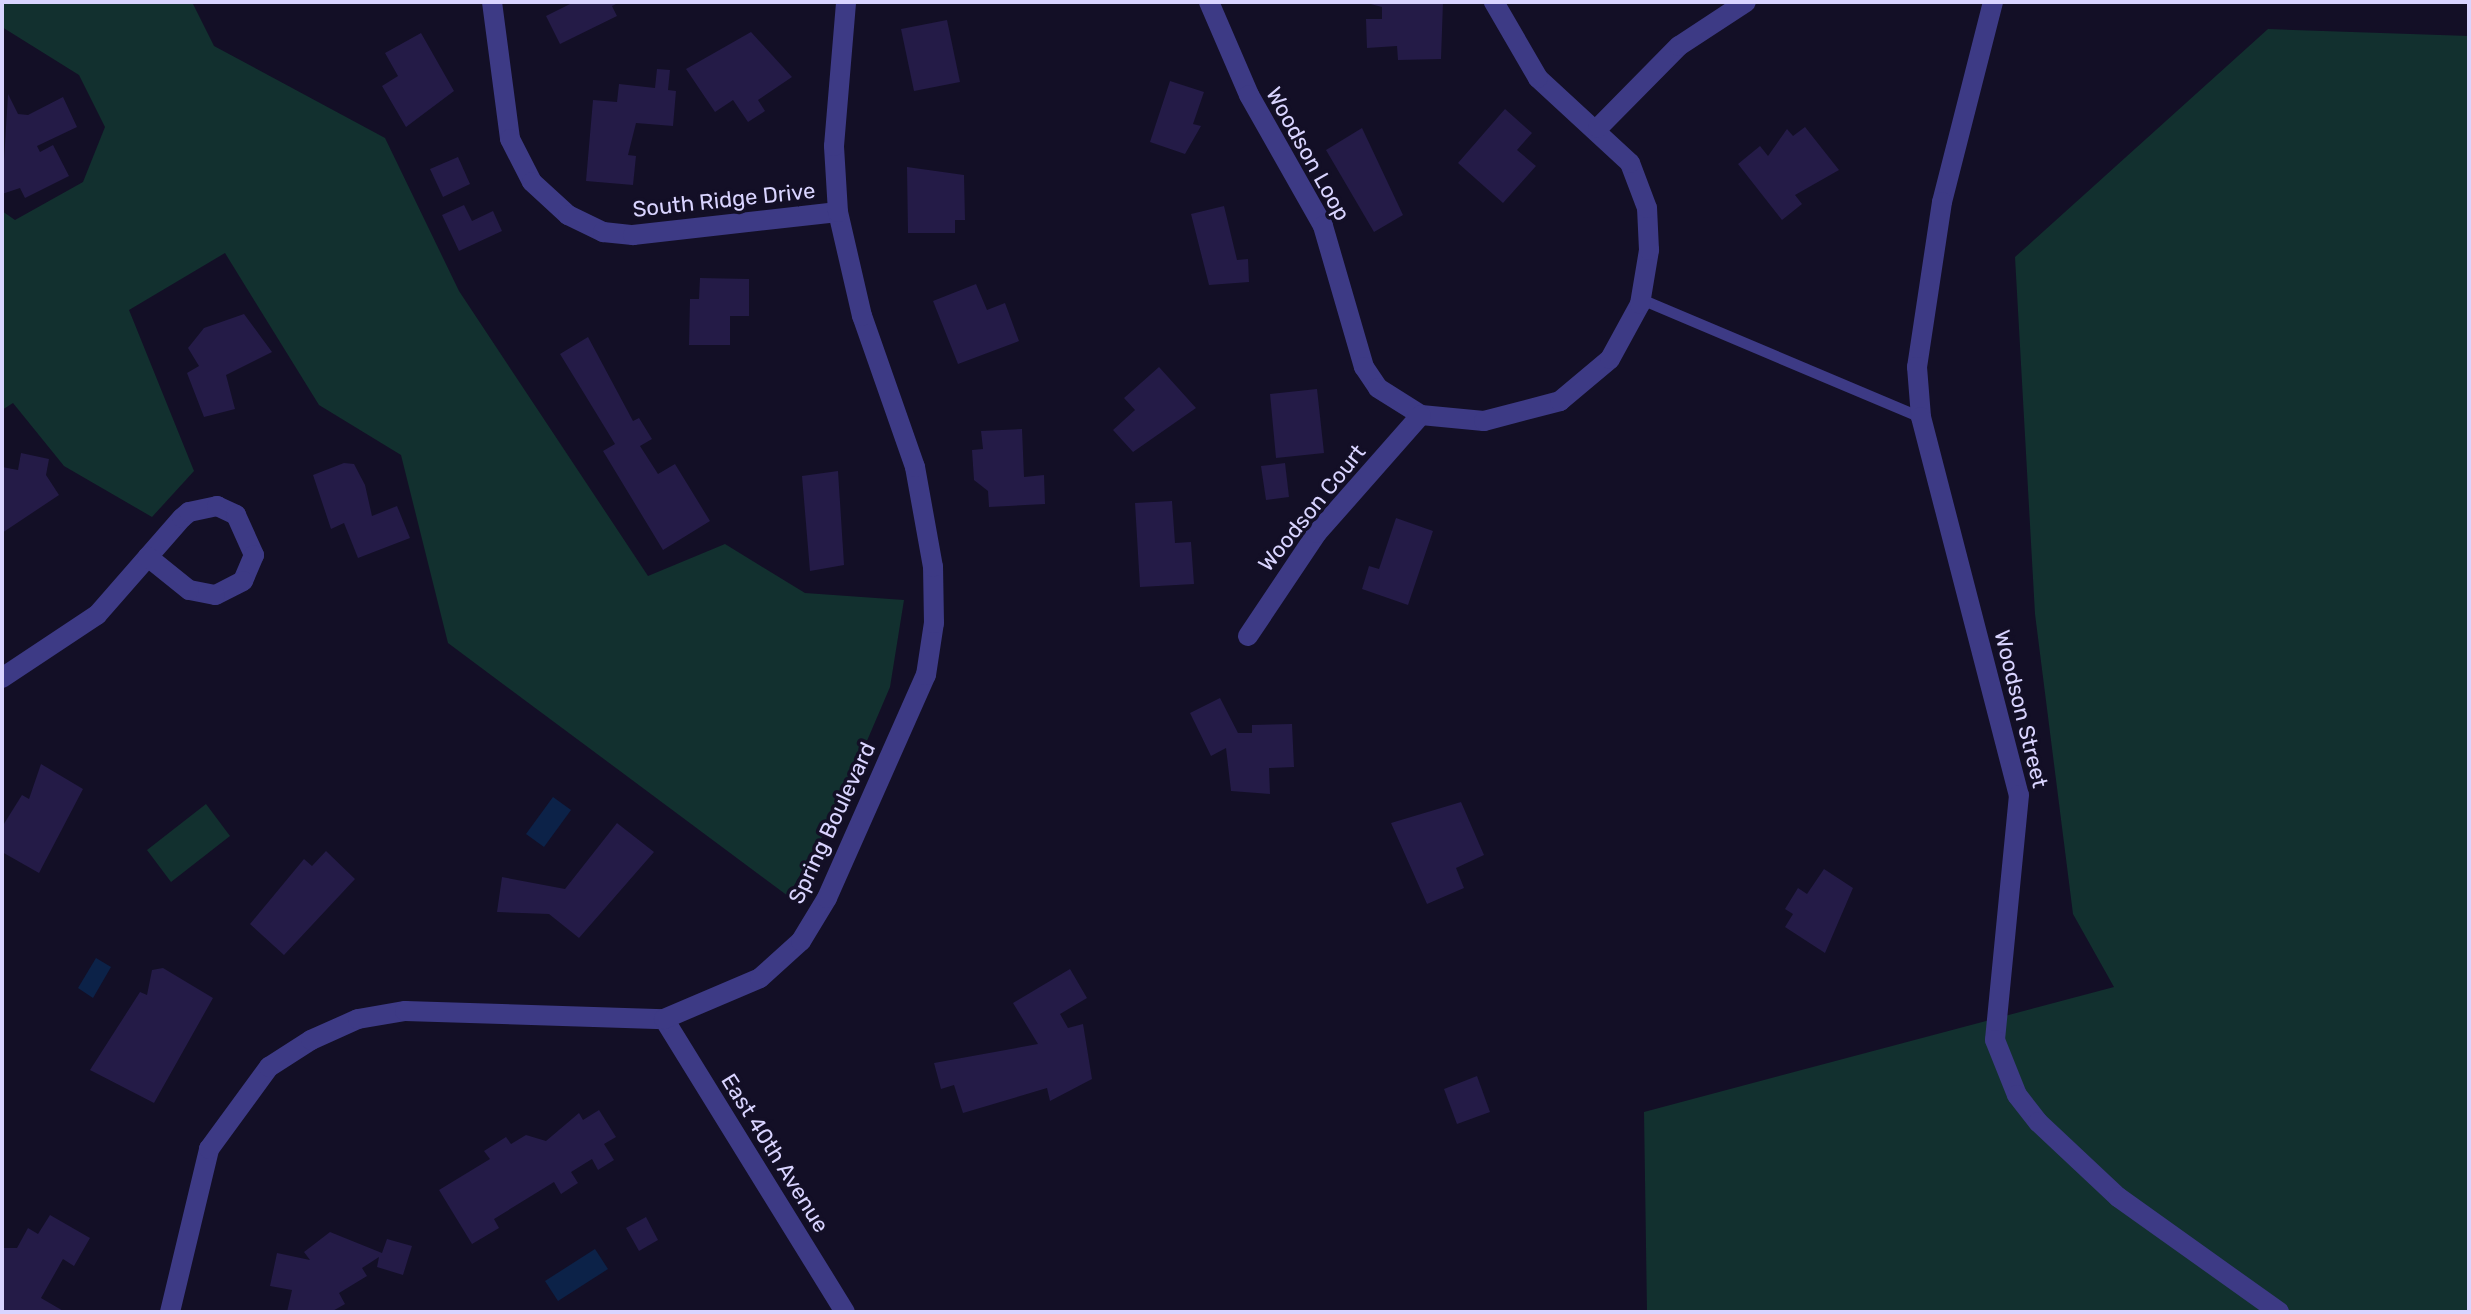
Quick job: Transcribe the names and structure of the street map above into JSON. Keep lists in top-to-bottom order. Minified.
{"streets":{"street":["Woodson Loop","South Ridge Drive","Woodson Court","Woodson Street","Spring Boulevard","East 40th Avenue"]},"crossings":[["Woodson Loop","Woodson Court"],["South Ridge Drive","Spring Boulevard"],["Spring Boulevard","East 40th Avenue"]]}
